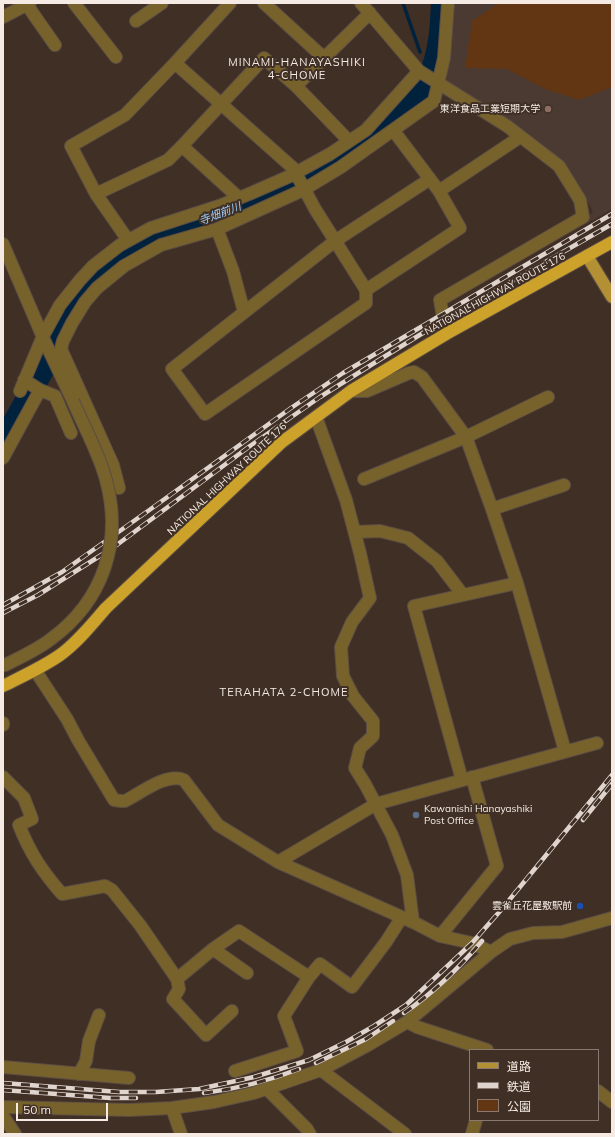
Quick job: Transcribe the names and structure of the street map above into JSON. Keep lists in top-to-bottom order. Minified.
{"streets":{"highway":["NATIONAL HIGHWAY ROUTE 176"]},"districts":["MINAMI-HANAYASHIKI 4-CHOME","TERAHATA 2-CHOME"],"water":["寺畑前川"],"places":["東洋食品工業短期大学","Kawanishi Hanayashiki Post Office","雲雀丘花屋敷駅前"],"legend":["道路","鉄道","公園"],"scale_bar":"50 m"}
